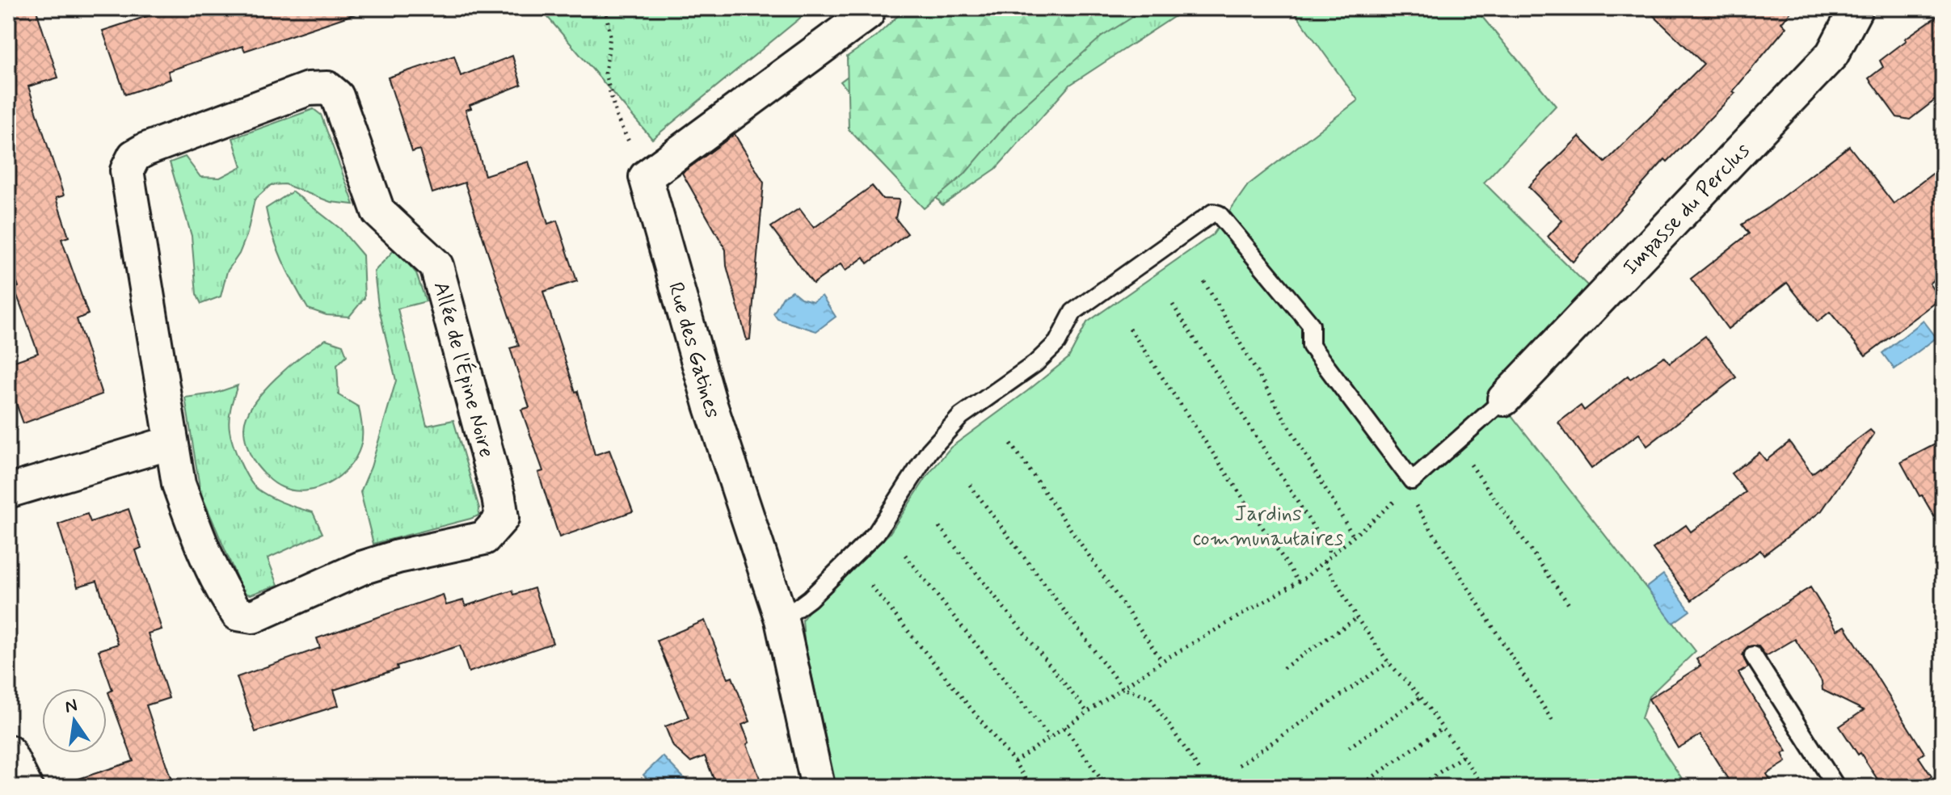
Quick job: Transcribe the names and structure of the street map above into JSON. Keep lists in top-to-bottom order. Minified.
{"streets":{"street":["Impasse du Perclus","Rue des Gatines","Allée de l'Épine Noire"]},"parks":["Jardins communautaires"],"north":"top"}
